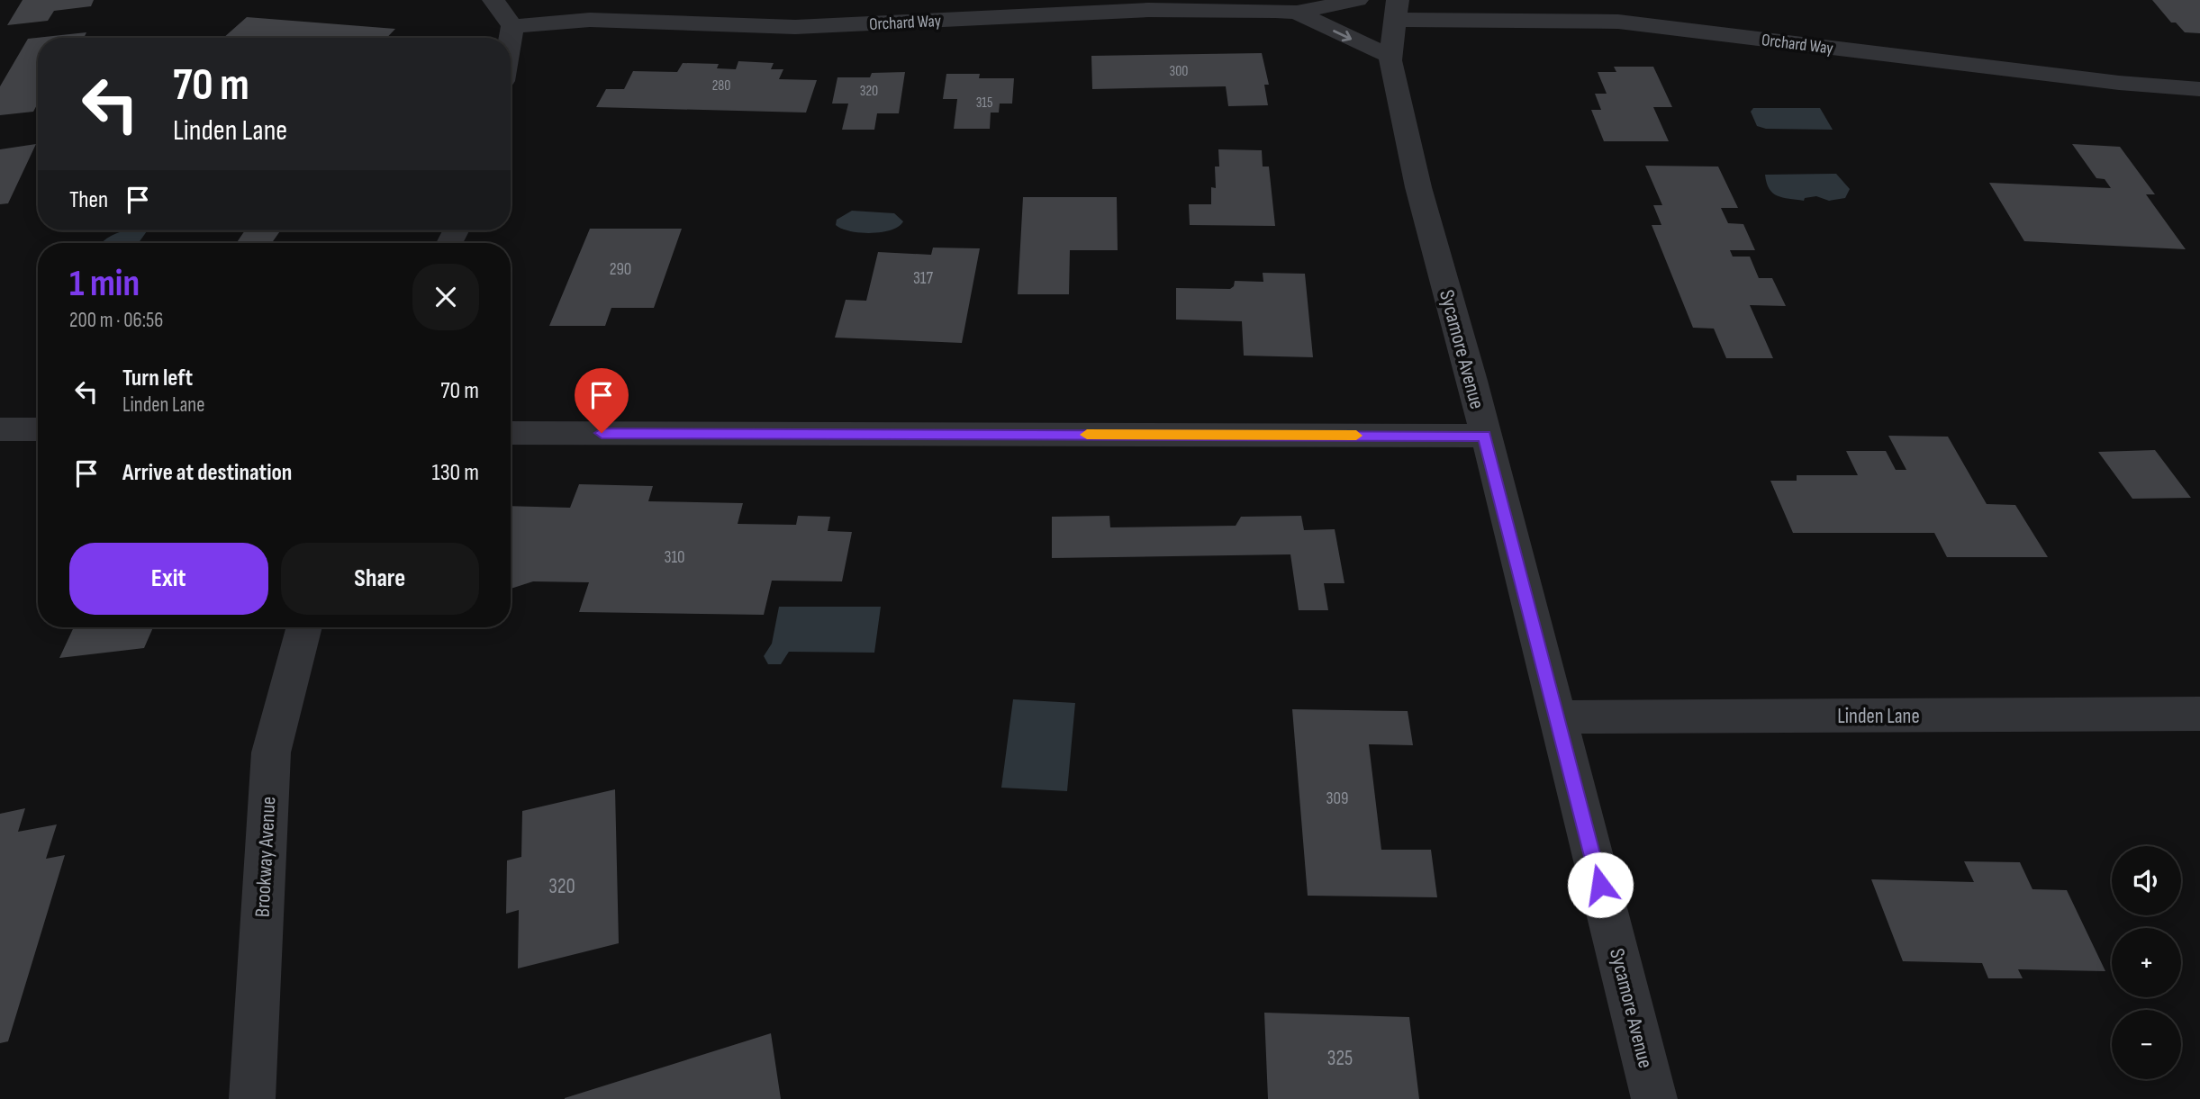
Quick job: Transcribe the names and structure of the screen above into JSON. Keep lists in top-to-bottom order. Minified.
{"streets":{"street":["Orchard Way","Sycamore Avenue","Linden Lane","Brookway Avenue"]},"crossings":[["Orchard Way","Sycamore Avenue"],["Sycamore Avenue","Linden Lane"]],"house_numbers":["300","280","320","315","290","317","310","309","320","325"],"page":{"turn":["70 m","Linden Lane"],"then":"Then","heading":["1 min","200 m · 06:56"],"list":[{"name":"Turn left","note":"Linden Lane","value":"70 m"},{"name":"Arrive at destination","value":"130 m"}],"buttons":["Exit","Share"],"map_buttons":["+","−"]}}
